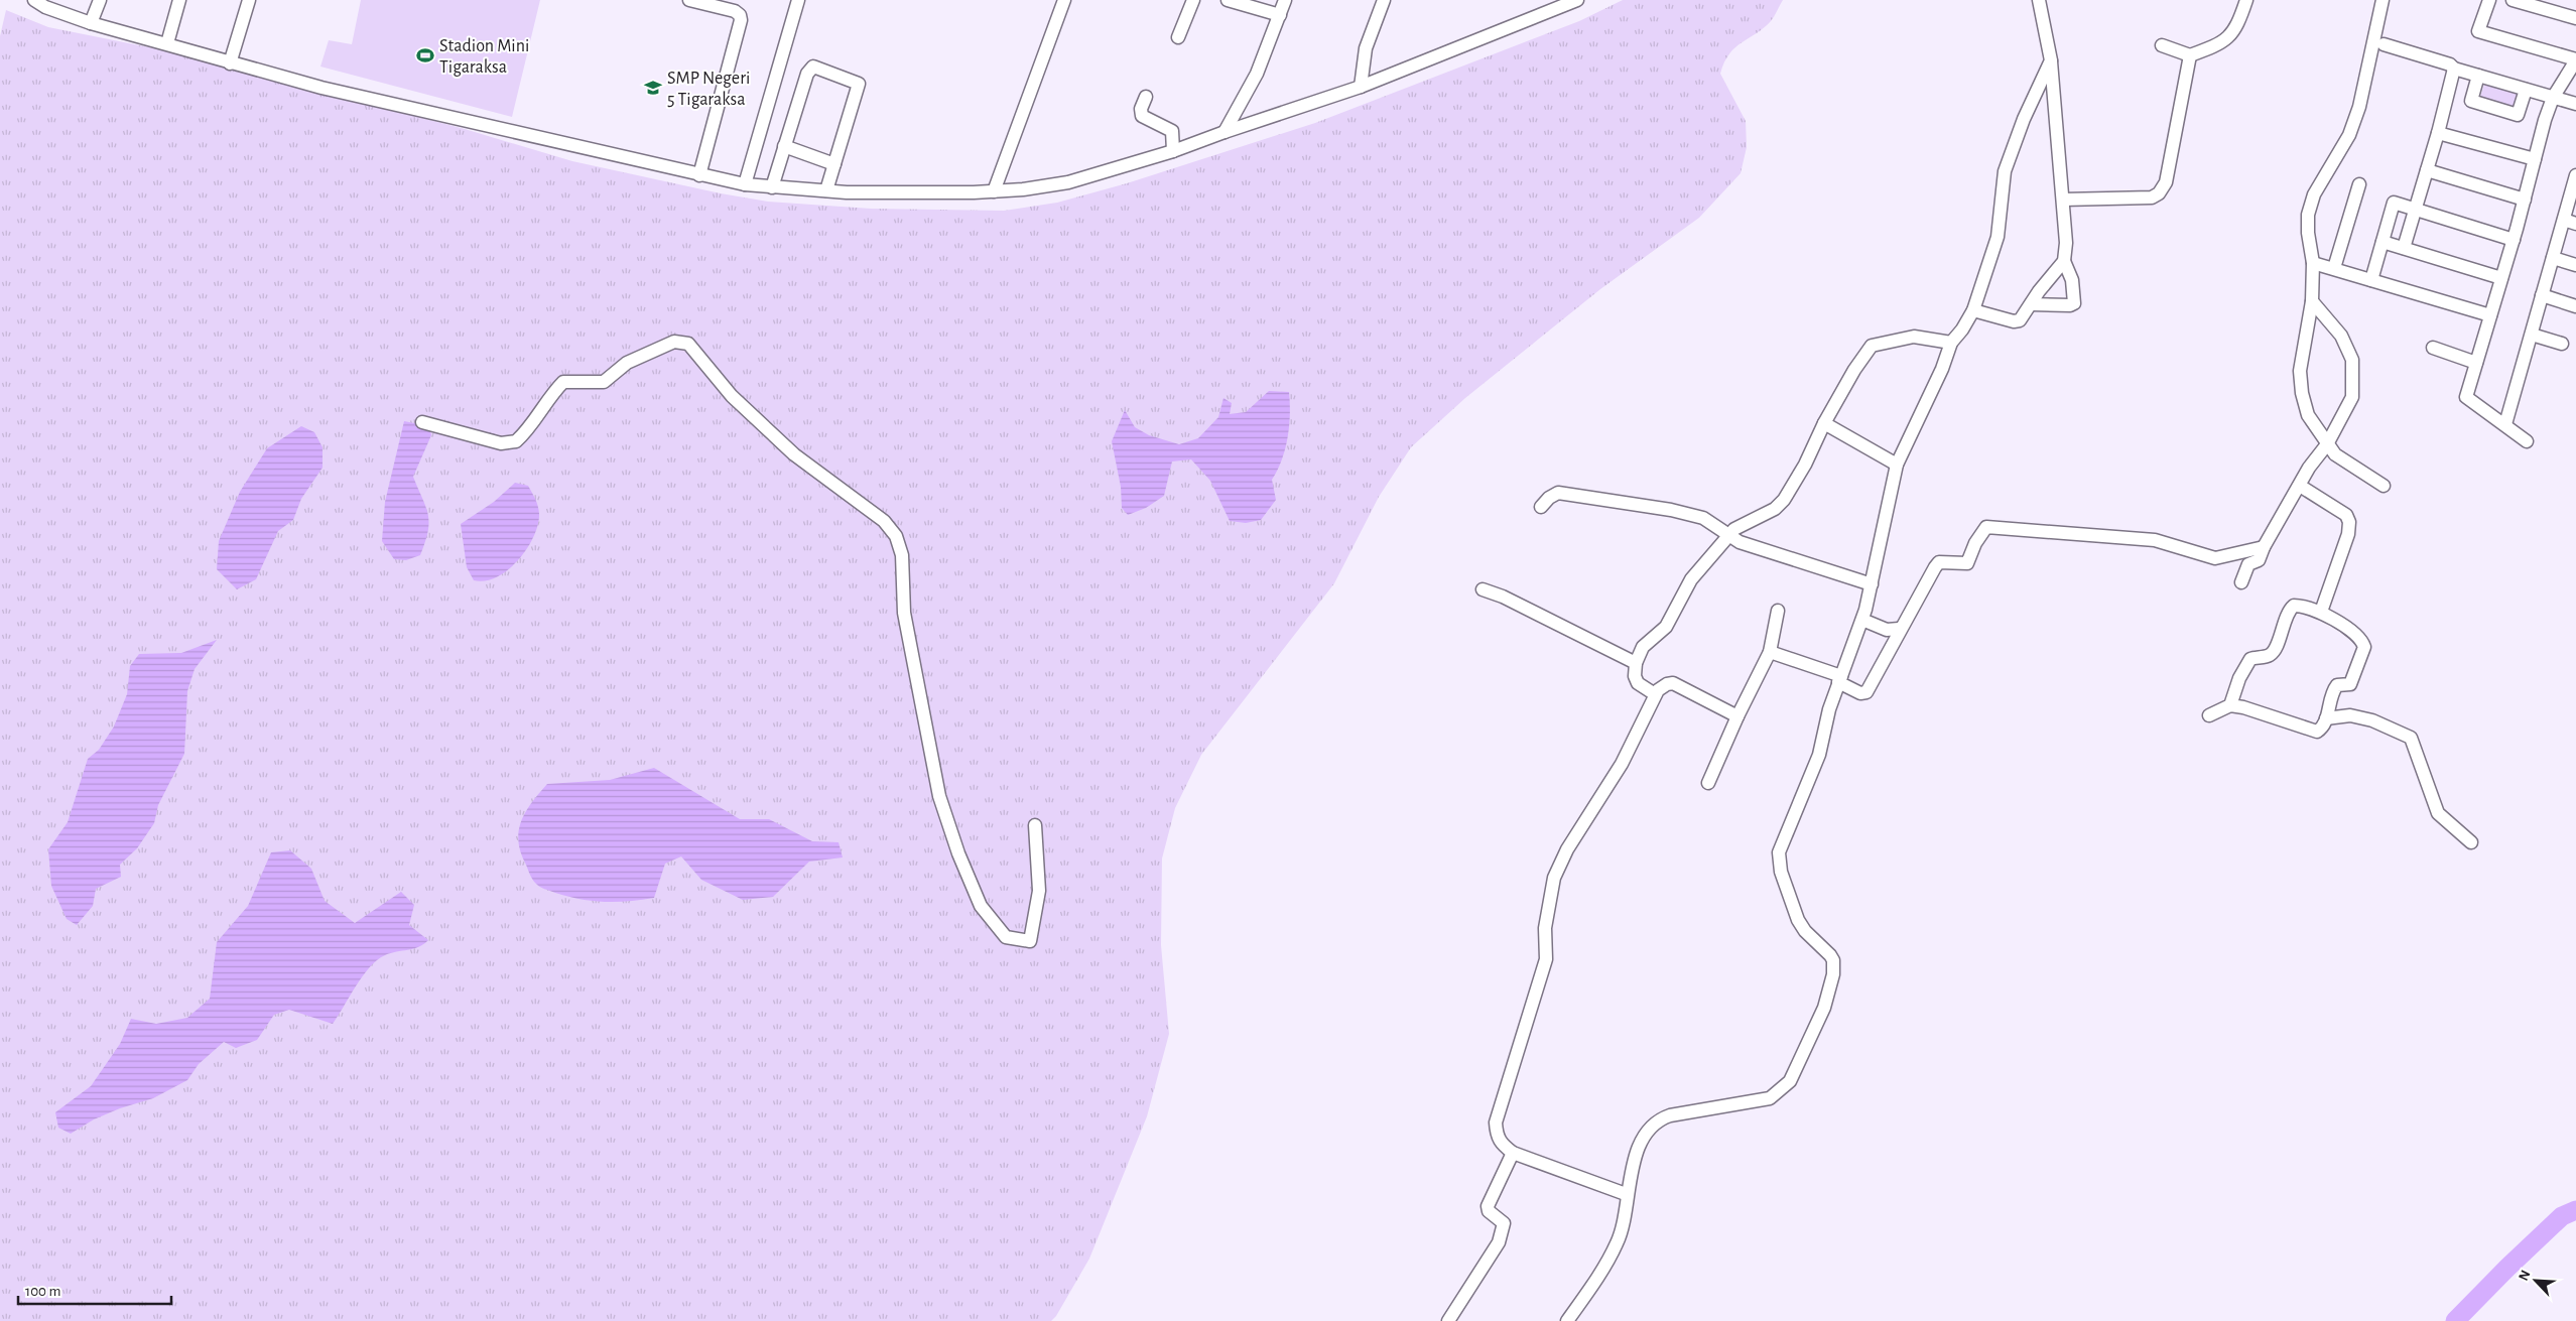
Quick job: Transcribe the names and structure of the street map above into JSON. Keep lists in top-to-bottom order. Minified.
{"places":{"sports":["Stadion Mini Tigaraksa"],"school or university":["SMP Negeri 5 Tigaraksa"]},"scale_bar":"100 m","north":"top left"}
